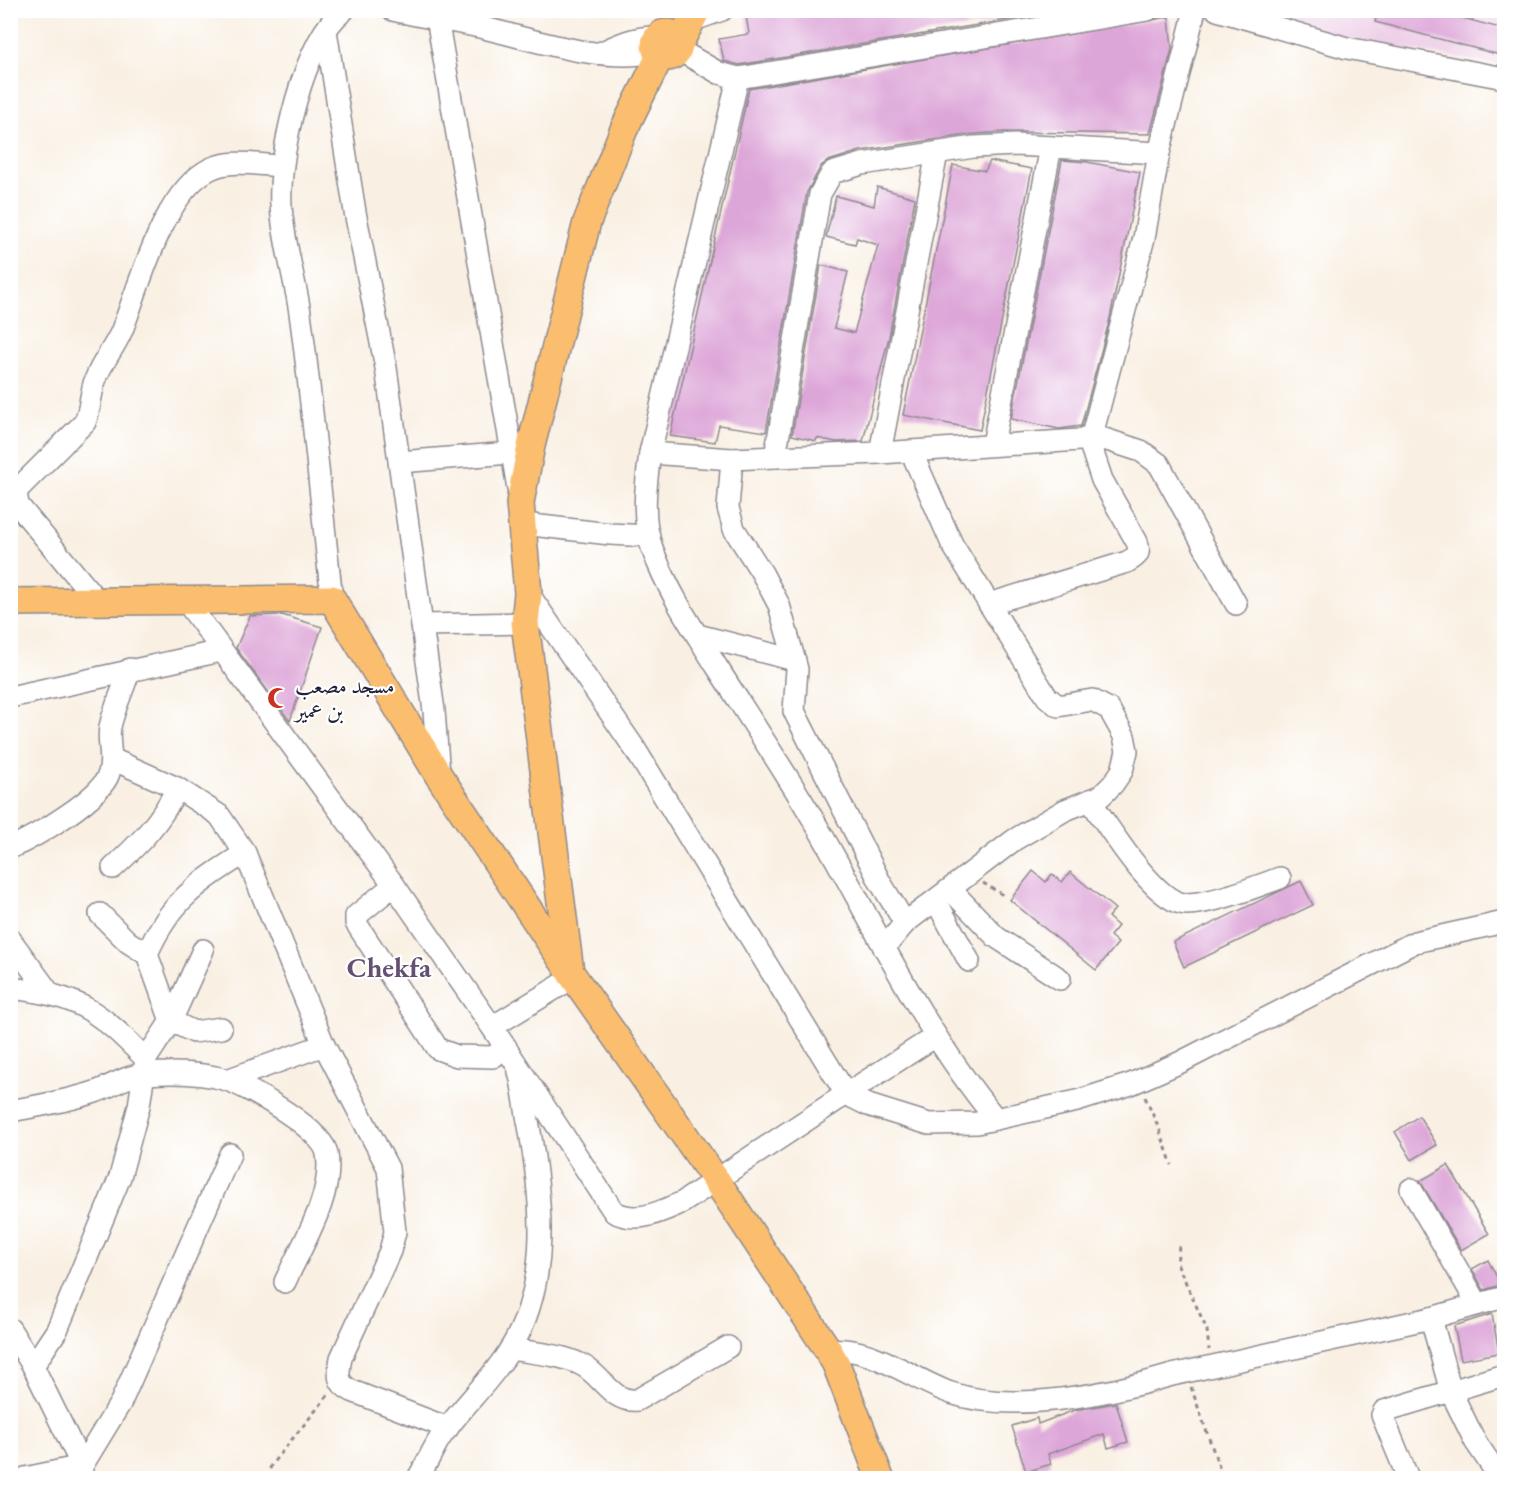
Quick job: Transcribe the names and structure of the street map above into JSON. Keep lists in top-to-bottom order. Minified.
{"districts":["Chekfa"],"places":{"mosque":["مسجد مصعب بن عمير"]}}
